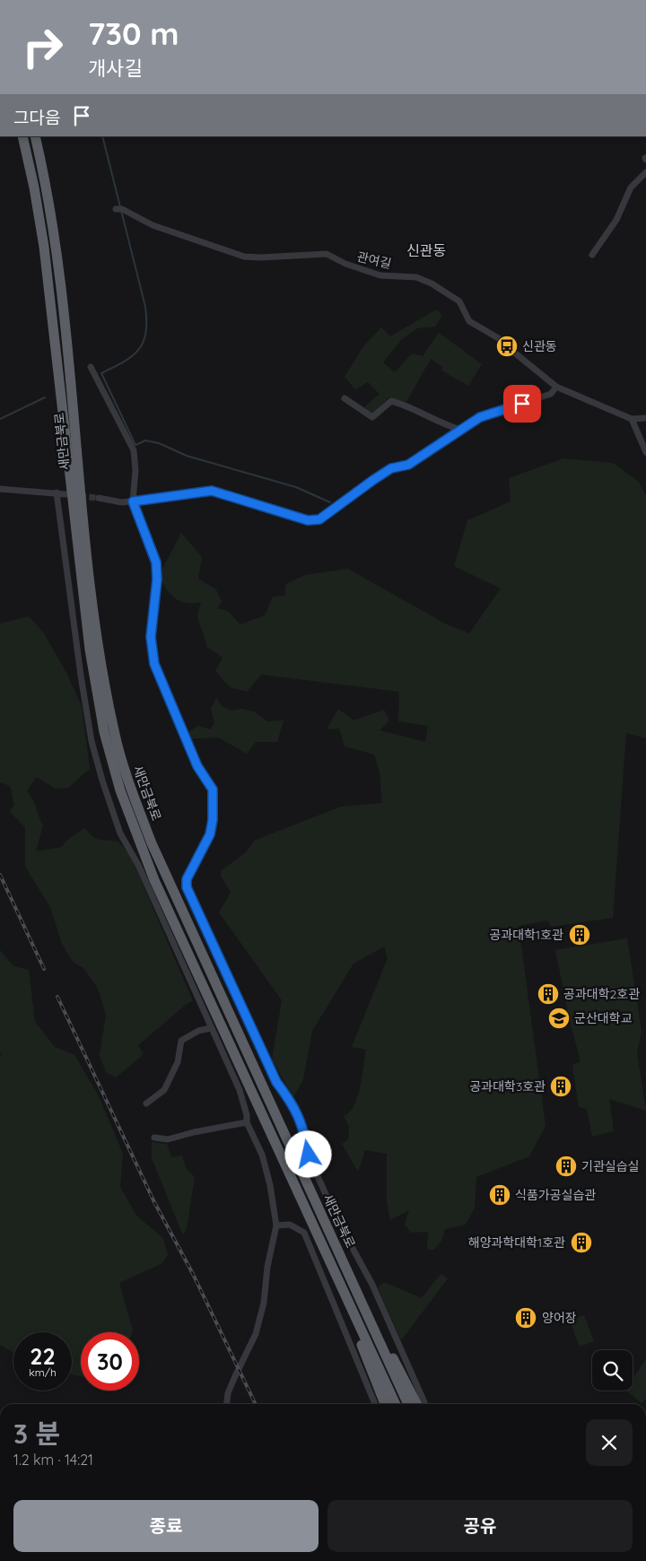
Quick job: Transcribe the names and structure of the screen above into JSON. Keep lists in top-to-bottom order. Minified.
{"streets":{"highway":["새만금북로"],"street":["관여길"]},"districts":["신관동"],"places":{"bus stop":["신관동"],"building":["공과대학1호관","공과대학2호관","공과대학3호관","기관실습실","식품가공실습관","해양과학대학1호관","양어장"],"school or university":["군산대학교"]},"page":{"turn":["730 m","개사길"],"then":"그다음","speed":"22 km/h","limit":"30","heading":["3 분","1.2 km · 14:21"],"buttons":["종료","공유"]}}
